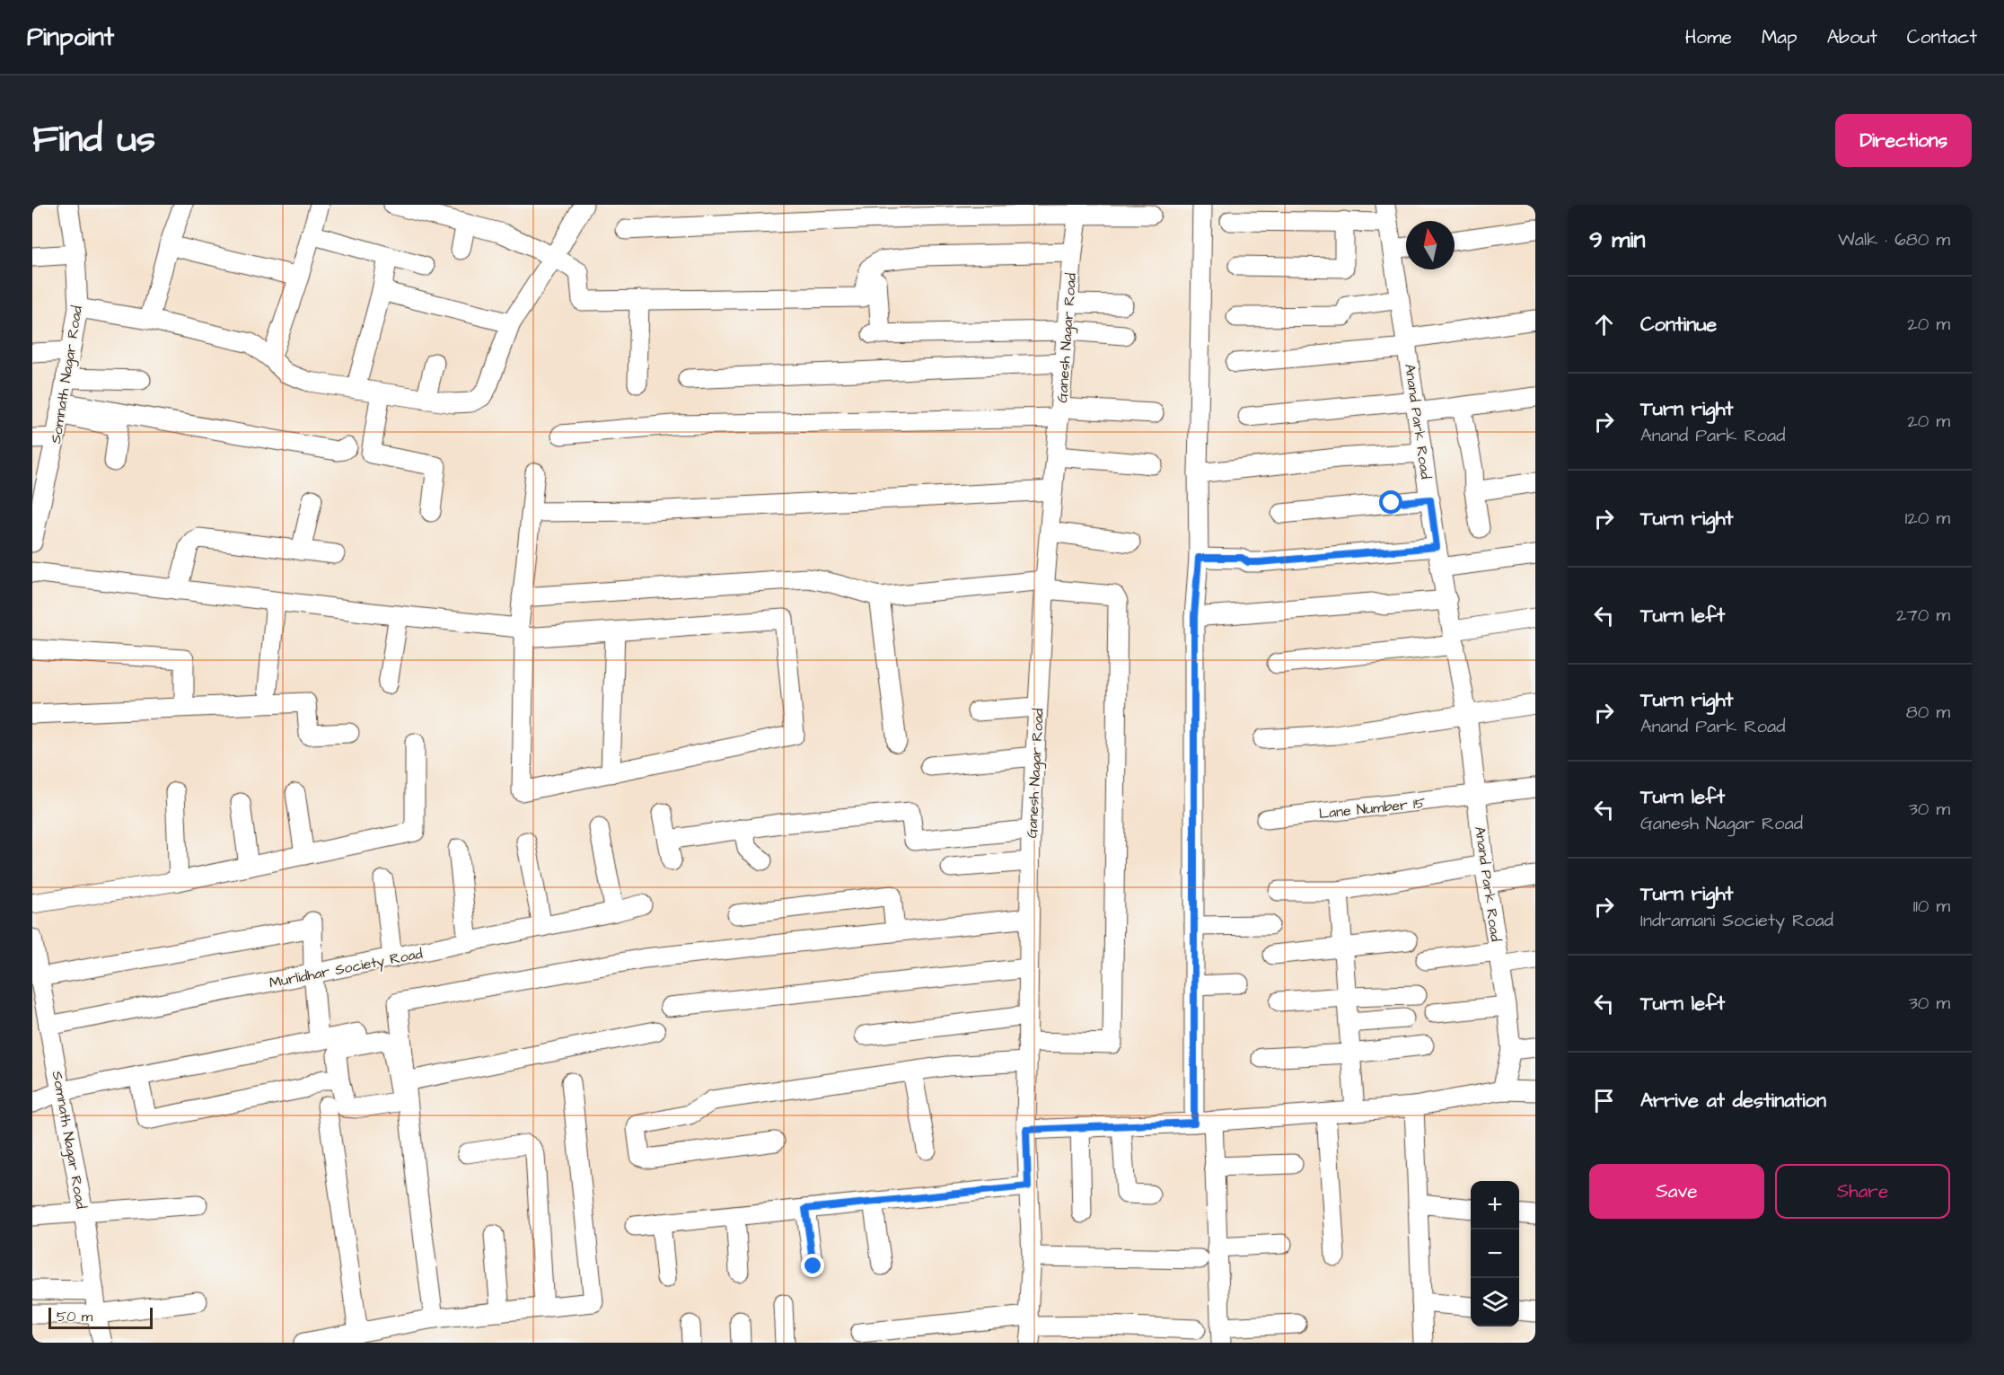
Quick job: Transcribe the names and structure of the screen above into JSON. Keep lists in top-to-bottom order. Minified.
{"streets":{"street":["Ganesh Nagar Road","Somnath Nagar Road","Anand Park Road","Lane Number 15","Murlidhar Society Road"]},"crossings":[["Somnath Nagar Road","Murlidhar Society Road"],["Anand Park Road","Lane Number 15"]],"scale_bar":"50 m","north":"top","page":{"header":"Pinpoint","nav":["Home","Map","About","Contact"],"title":"Find us","buttons":["Directions",["Save","Share"]],"heading":["9 min","Walk · 680 m"],"list":[["Continue","20 m"],["Turn right","Anand Park Road","20 m"],["Turn right","120 m"],["Turn left","270 m"],["Turn right","Anand Park Road","80 m"],["Turn left","Ganesh Nagar Road","30 m"],["Turn right","Indramani Society Road","110 m"],["Turn left","30 m"],"Arrive at destination"],"map_buttons":["+","−"],"scale":"50 m"}}
